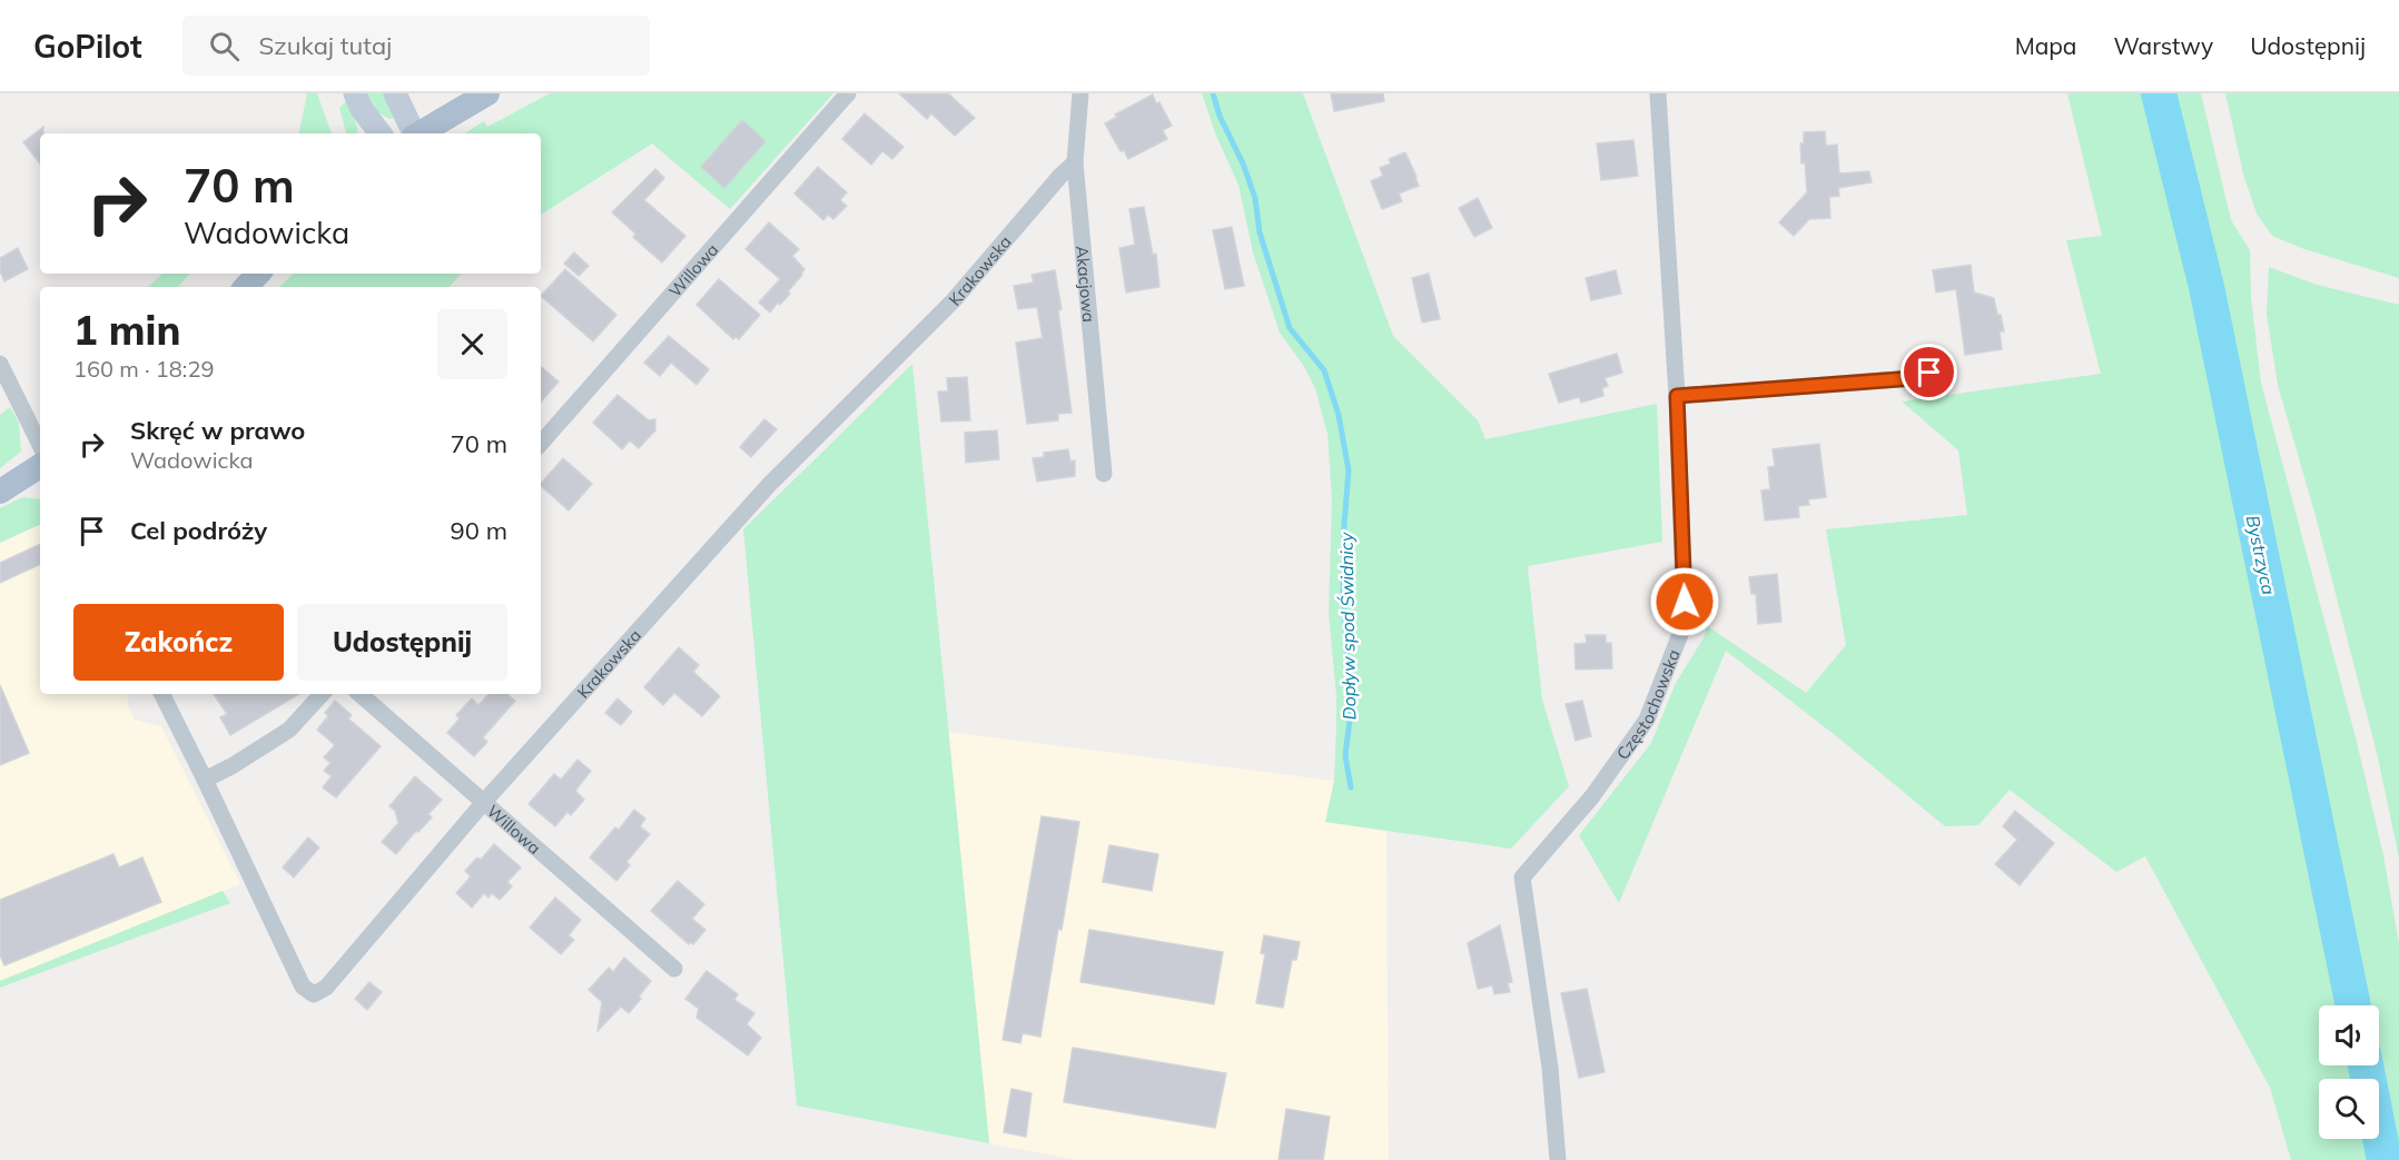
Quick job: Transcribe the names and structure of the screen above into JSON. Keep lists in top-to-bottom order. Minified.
{"streets":{"street":["Willowa","Krakowska","Akacjowa","Częstochowska"]},"crossings":[["Willowa","Krakowska"],["Krakowska","Akacjowa"]],"water":["Bystrzyca","Dopływ spod Świdnicy"],"page":{"header":"GoPilot","search":"Szukaj tutaj","nav":["Mapa","Warstwy","Udostępnij"],"turn":["70 m","Wadowicka"],"heading":["1 min","160 m · 18:29"],"list":[{"name":"Skręć w prawo","note":"Wadowicka","value":"70 m"},{"name":"Cel podróży","value":"90 m"}],"buttons":["Zakończ","Udostępnij"]}}
